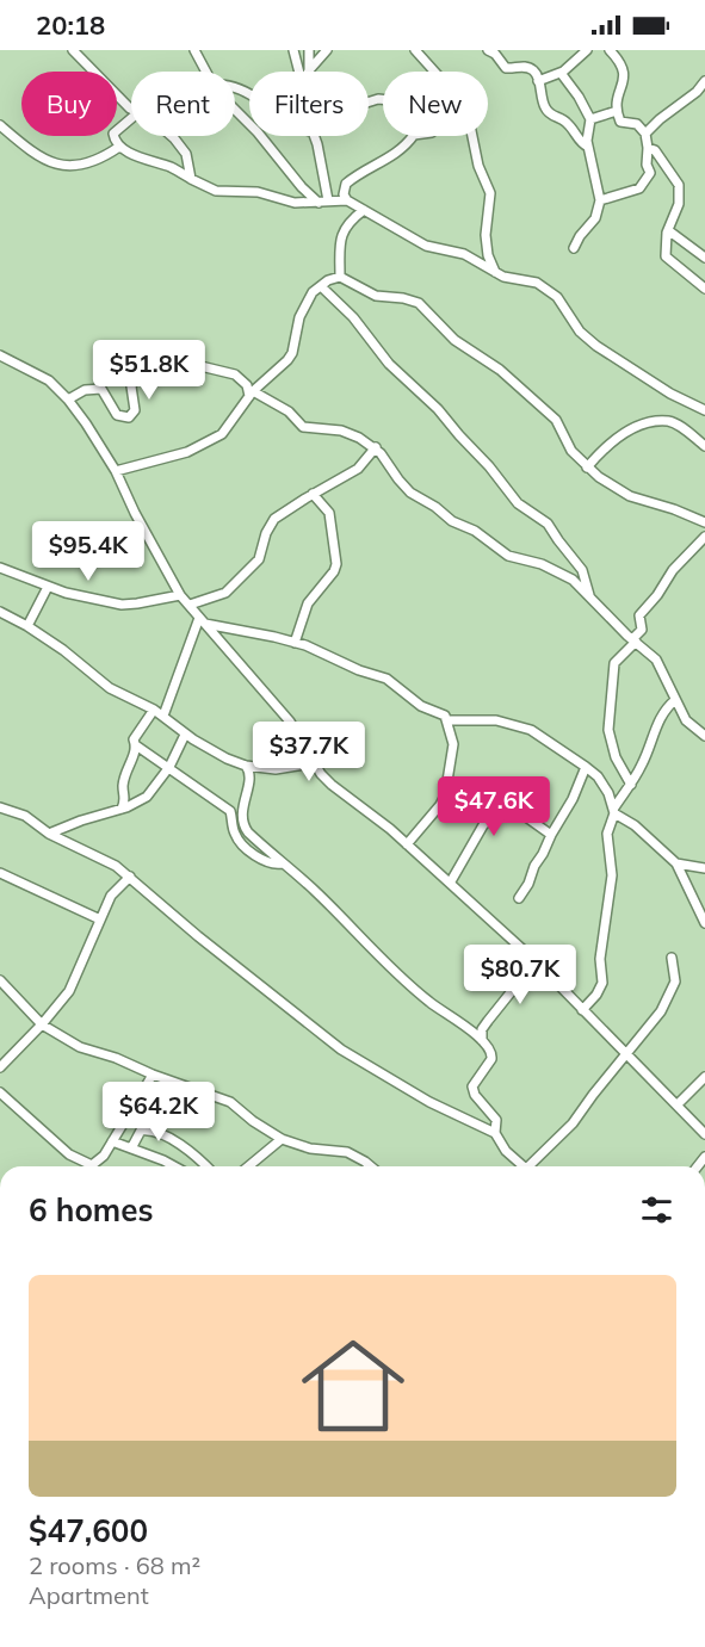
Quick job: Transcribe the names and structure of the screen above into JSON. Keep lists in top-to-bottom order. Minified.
{"page":{"status":"20:18","chip":["Buy","Rent","Filters","New"],"price":["$51.8K","$95.4K","$37.7K","$47.6K","$80.7K","$64.2K"],"heading":"6 homes","list":[{"name":"$47,600","note":"2 rooms · 68 m² · Apartment"}]}}
